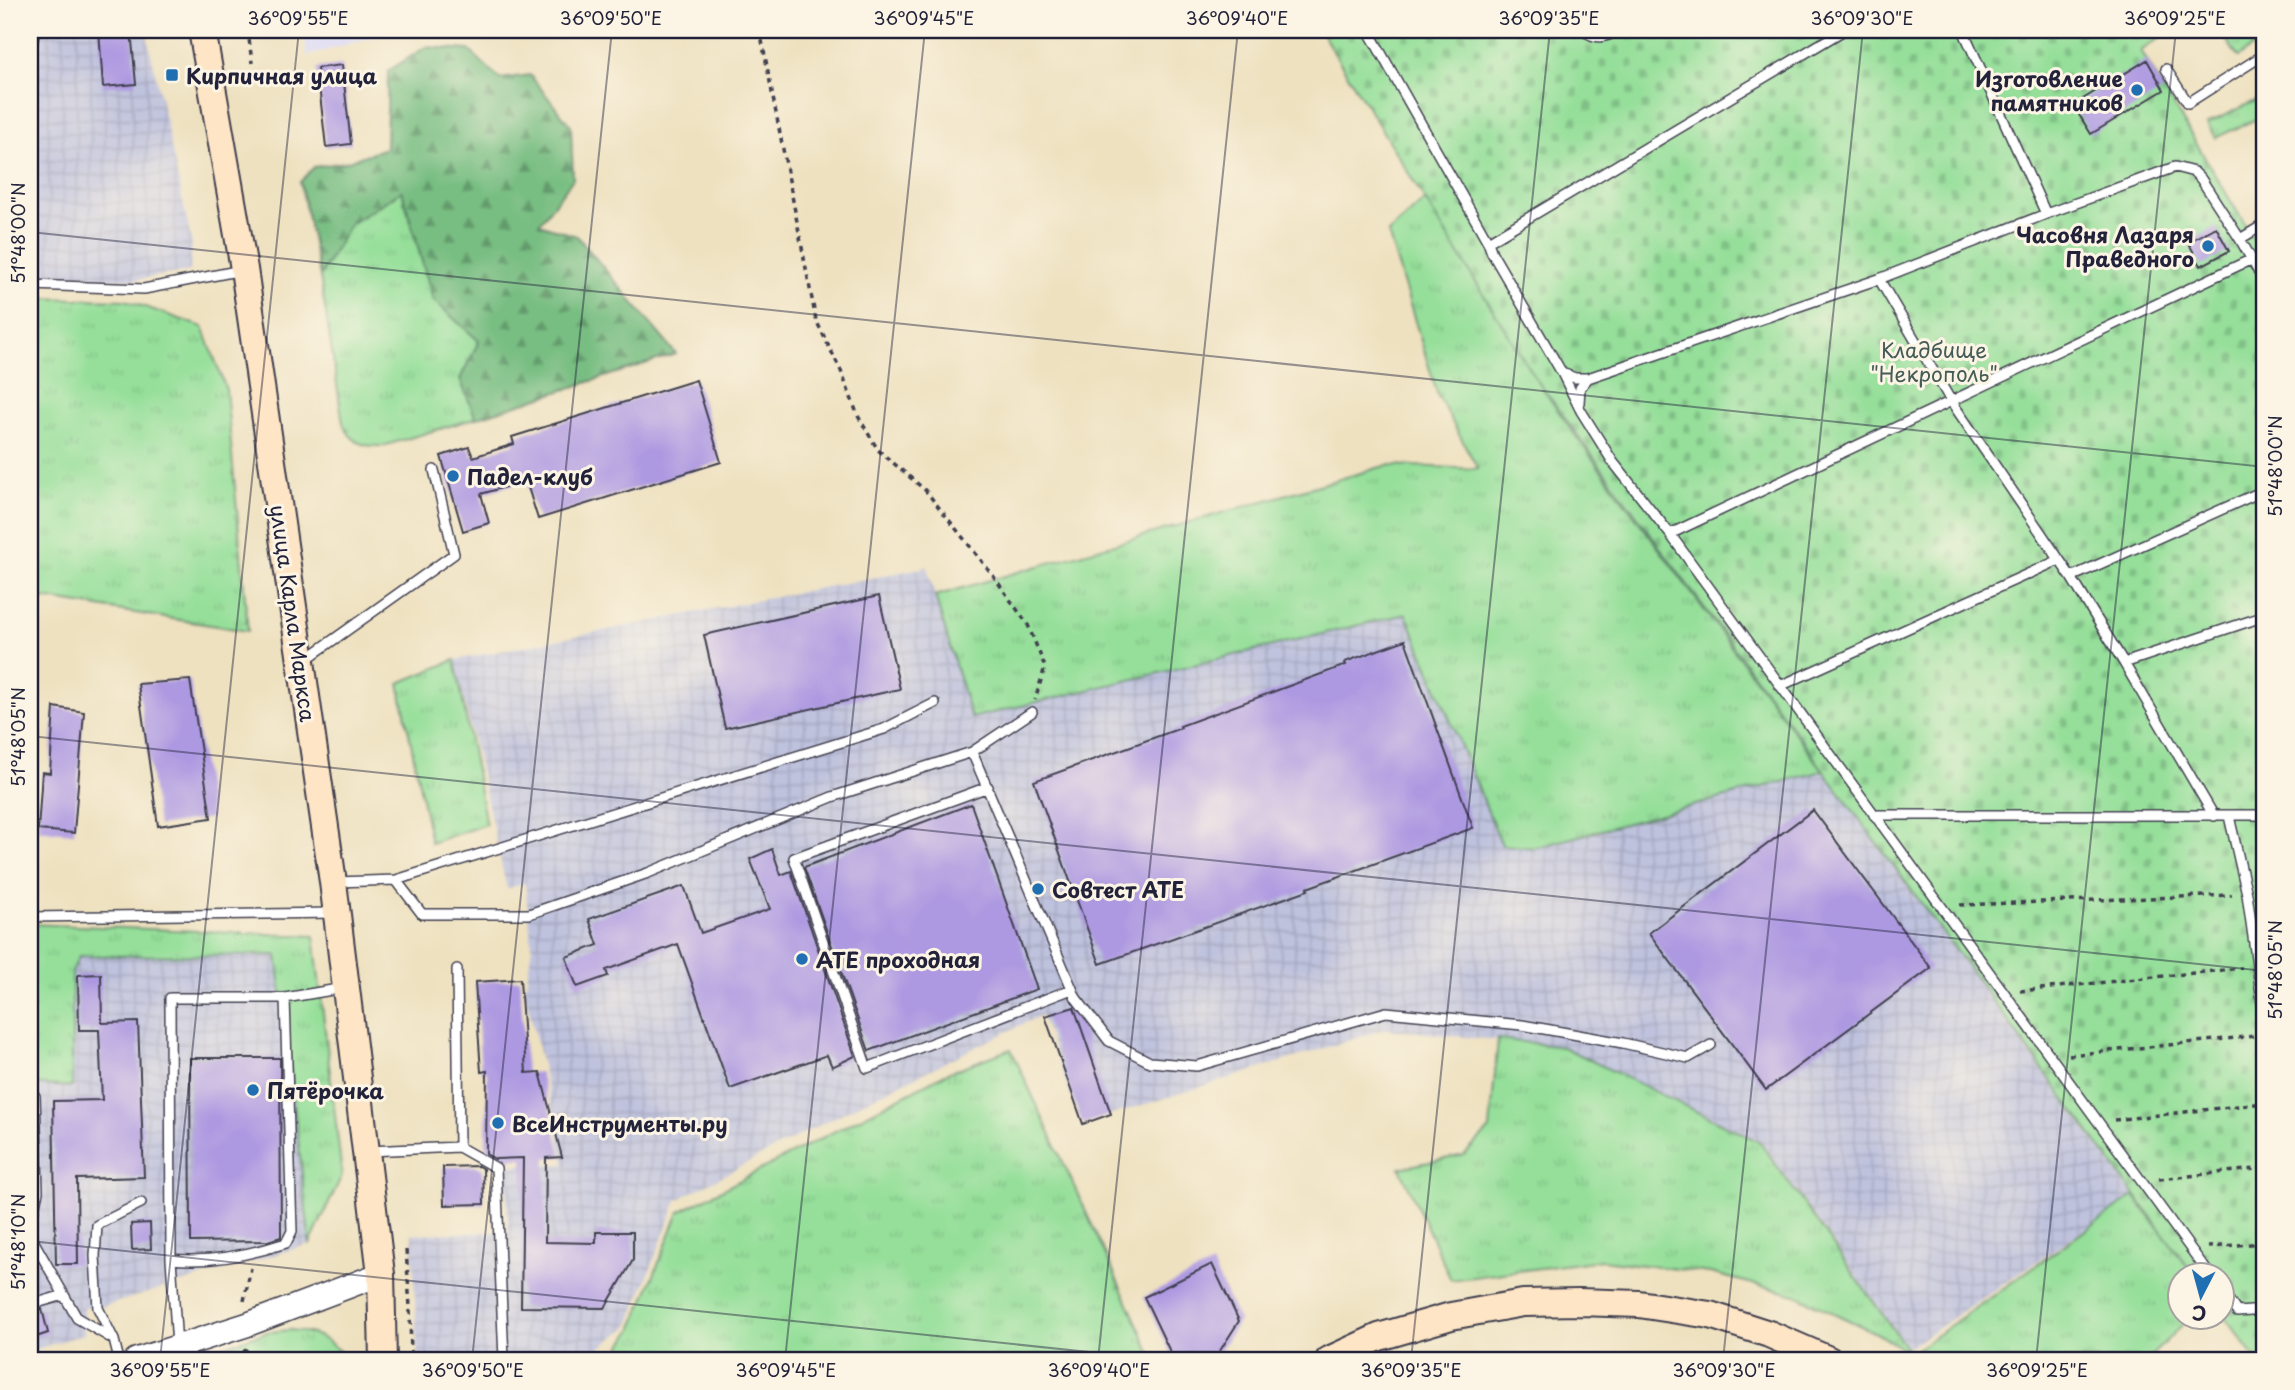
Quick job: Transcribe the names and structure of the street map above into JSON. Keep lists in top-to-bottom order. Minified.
{"streets":{"main road":["улица Карла Маркса"]},"parks":["Кладбище \"Некрополь\""],"places":{"transit":["Кирпичная улица"],"other":["Изготовление памятников","Часовня Лазаря Праведного","Падел-клуб","Совтест АТЕ","АТЕ проходная","Пятёрочка","ВсеИнструменты.ру"]},"north":"bottom","coordinates":["36°09'55\"E","36°09'50\"E","36°09'45\"E","36°09'40\"E","36°09'35\"E","36°09'30\"E","36°09'25\"E","51°48'00\"N","51°48'05\"N","51°48'10\"N"]}
